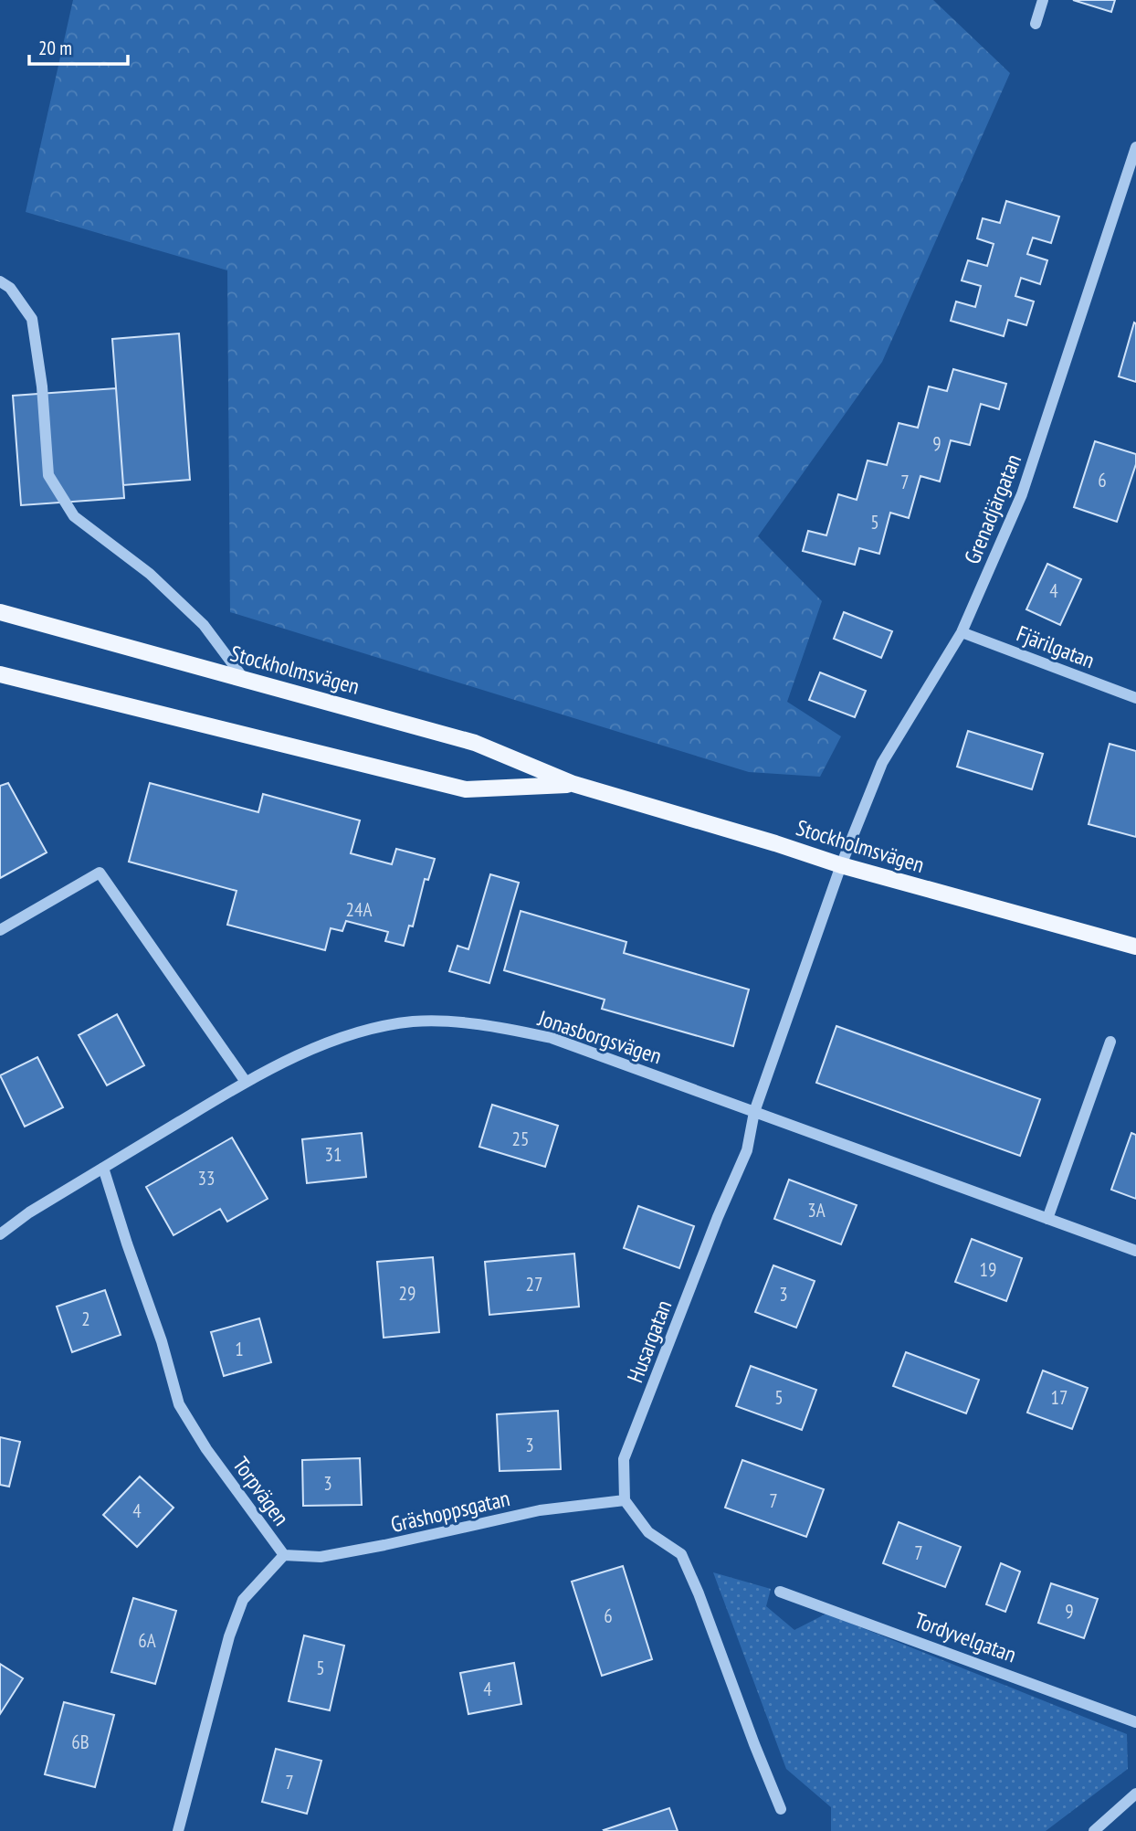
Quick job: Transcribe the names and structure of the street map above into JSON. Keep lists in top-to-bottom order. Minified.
{"streets":{"main road":["Stockholmsvägen"],"street":["Grenadjärgatan","Fjärilgatan","Jonasborgsvägen","Husargatan","Torpvägen","Gräshoppsgatan","Tordyvelgatan"]},"crossings":[["Grenadjärgatan","Fjärilgatan"],["Grenadjärgatan","Stockholmsvägen"],["Grenadjärgatan","Husargatan"],["Stockholmsvägen","Husargatan"],["Jonasborgsvägen","Husargatan"],["Jonasborgsvägen","Torpvägen"],["Husargatan","Gräshoppsgatan"],["Torpvägen","Gräshoppsgatan"]],"house_numbers":["9","6","7","5","4","24A","25","31","33","3A","19","27","29","3","2","1","5","17","3","3","7","4","7","9","6","6A","5","4","6B","7"],"scale_bar":"20 m"}
